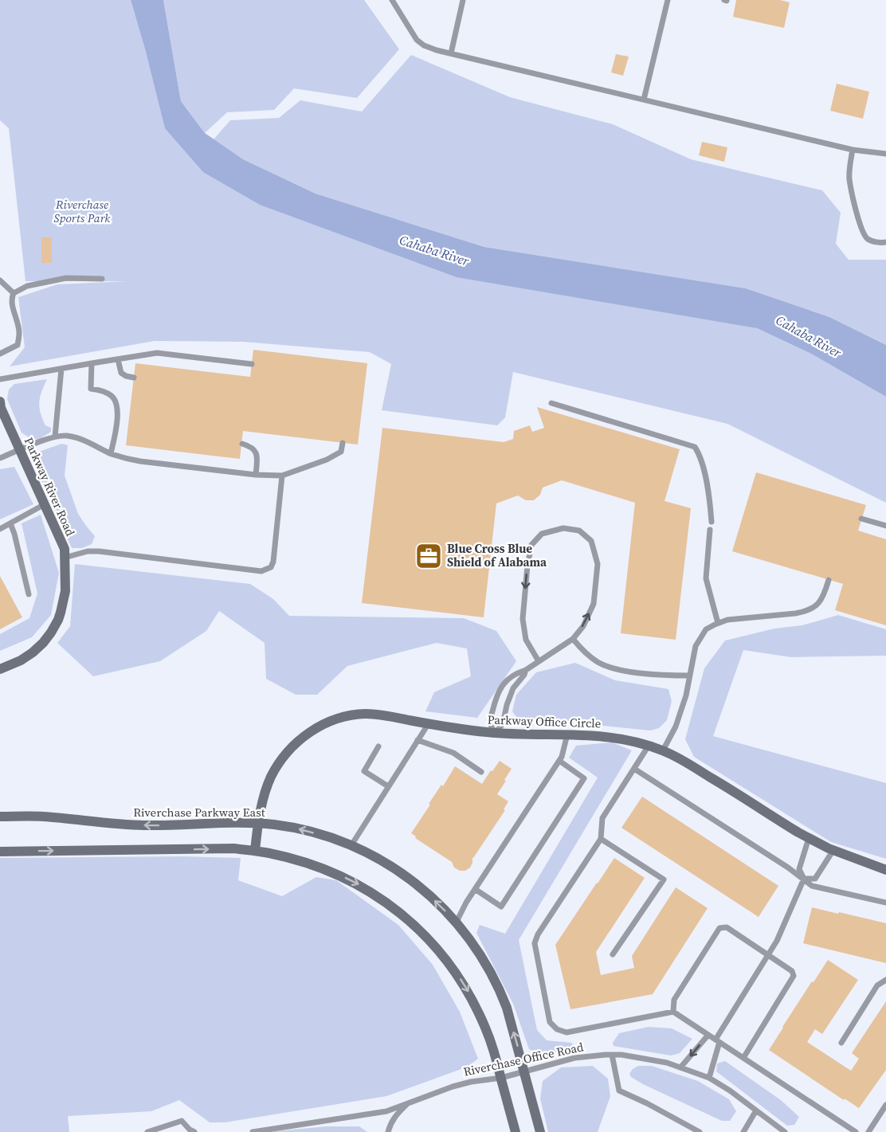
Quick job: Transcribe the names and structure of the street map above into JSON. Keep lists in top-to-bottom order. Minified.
{"streets":{"street":["Parkway River Road","Parkway Office Circle","Riverchase Parkway East"],"lane":["Riverchase Office Road"]},"crossings":[["Parkway Office Circle","Riverchase Parkway East"],["Riverchase Parkway East","Riverchase Office Road"]],"one_way":["Riverchase Parkway East"],"water":["Cahaba River"],"parks":["Riverchase Sports Park"],"places":{"office":["Blue Cross Blue Shield of Alabama"]}}
